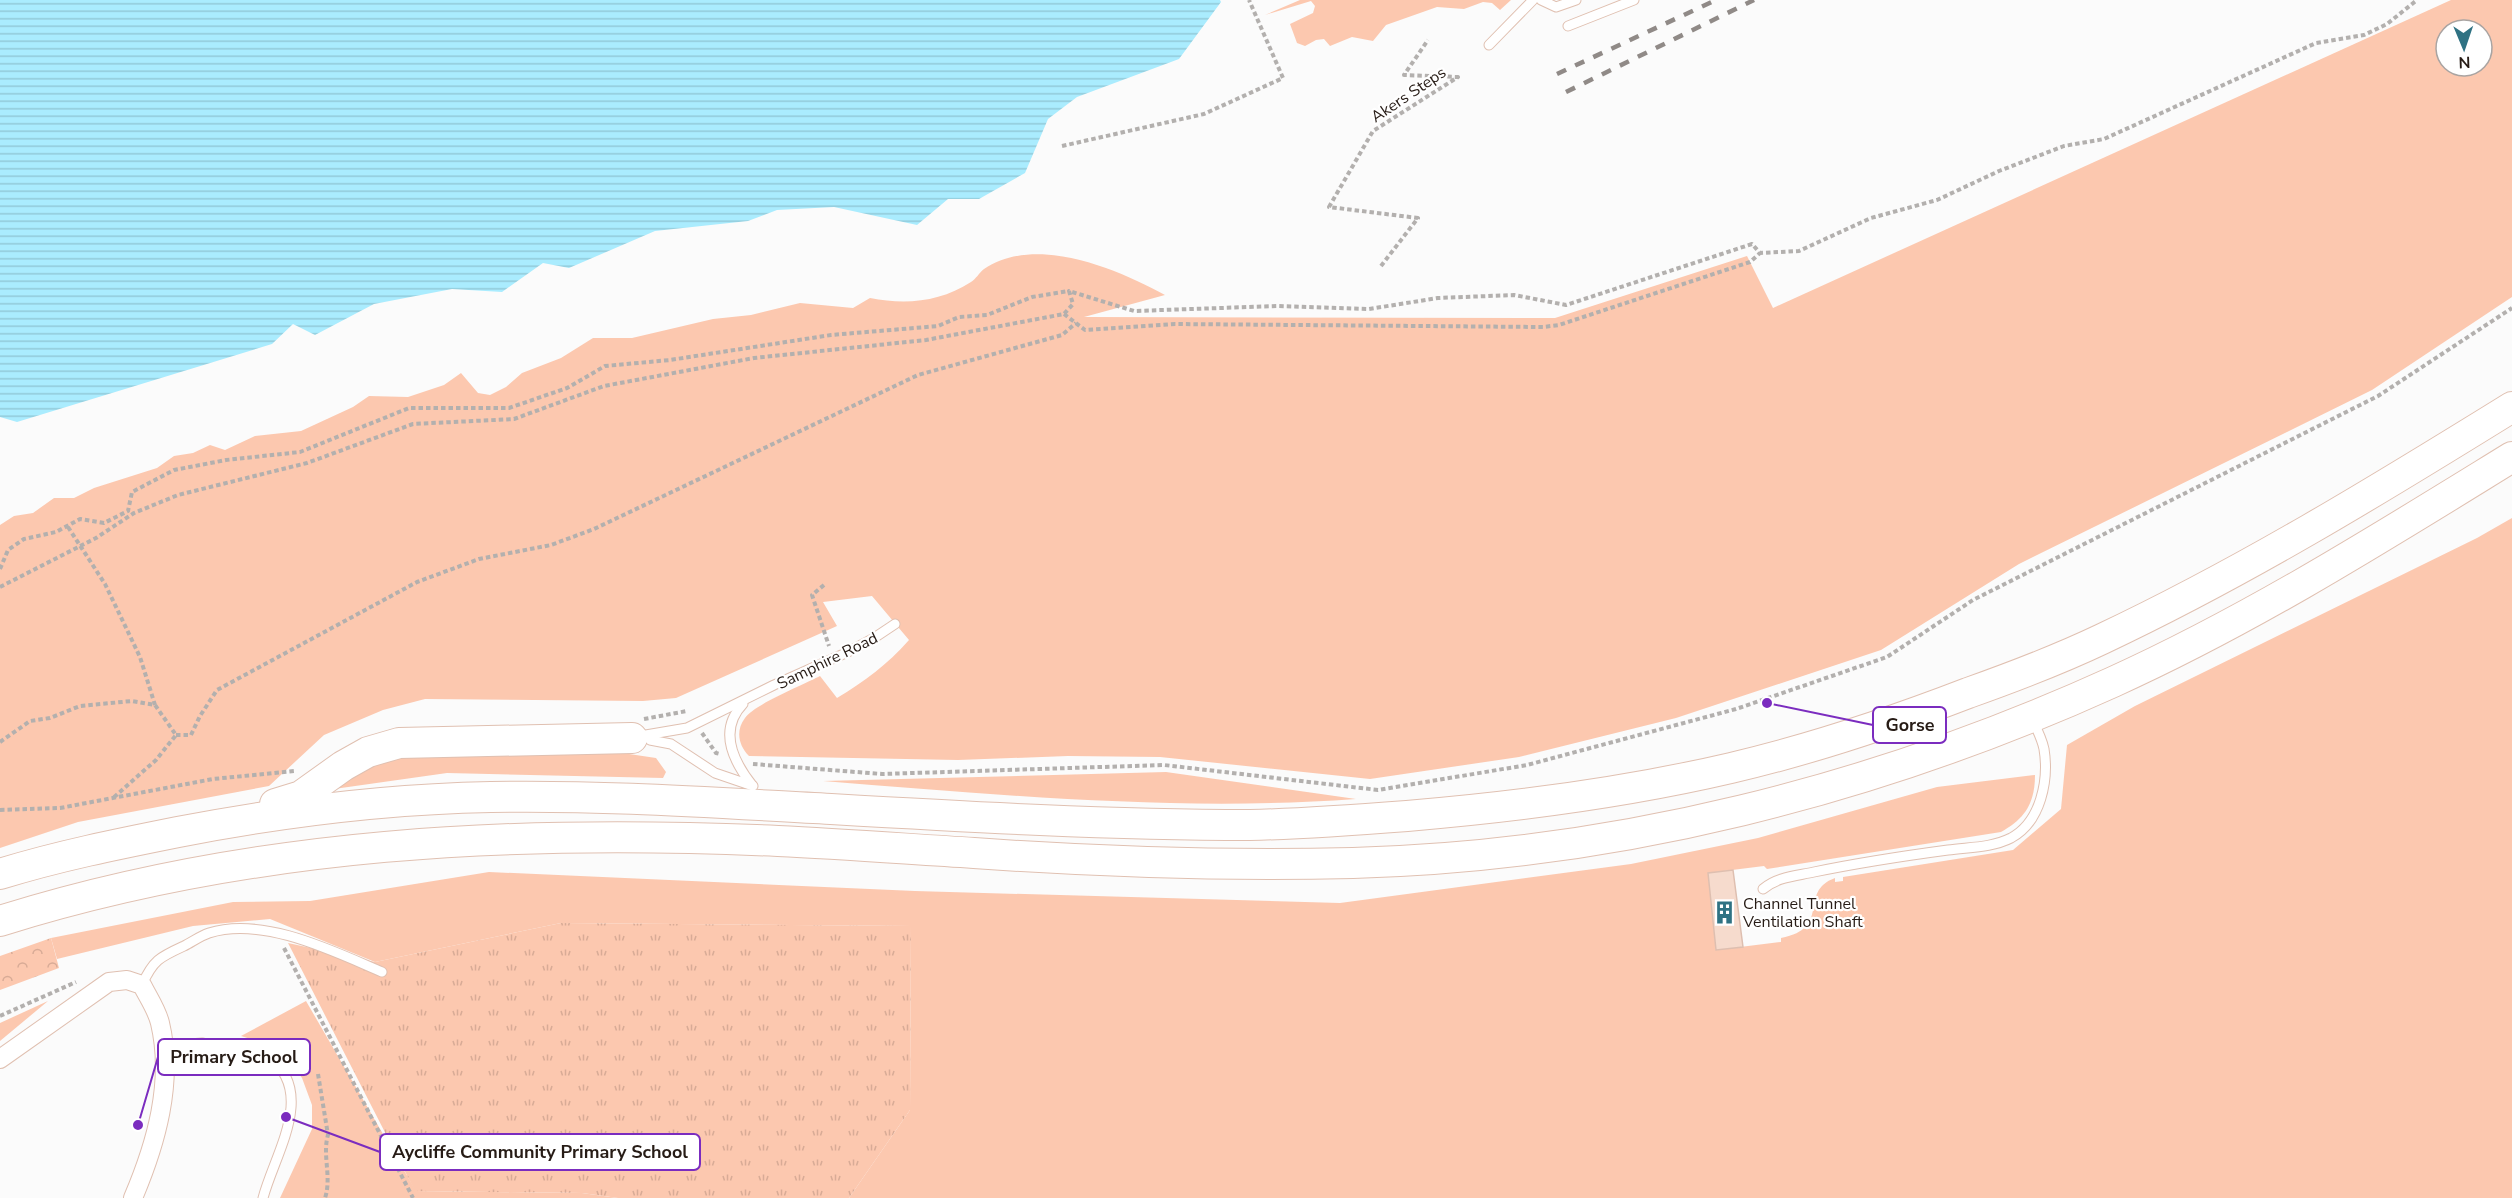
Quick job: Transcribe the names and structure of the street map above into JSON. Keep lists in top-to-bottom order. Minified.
{"streets":{"lane":["Samphire Road"],"path":["Akers Steps"]},"places":{"other":["Gorse","Aycliffe Community Primary School","Primary School"],"building":["Channel Tunnel Ventilation Shaft"]},"north":"bottom"}
